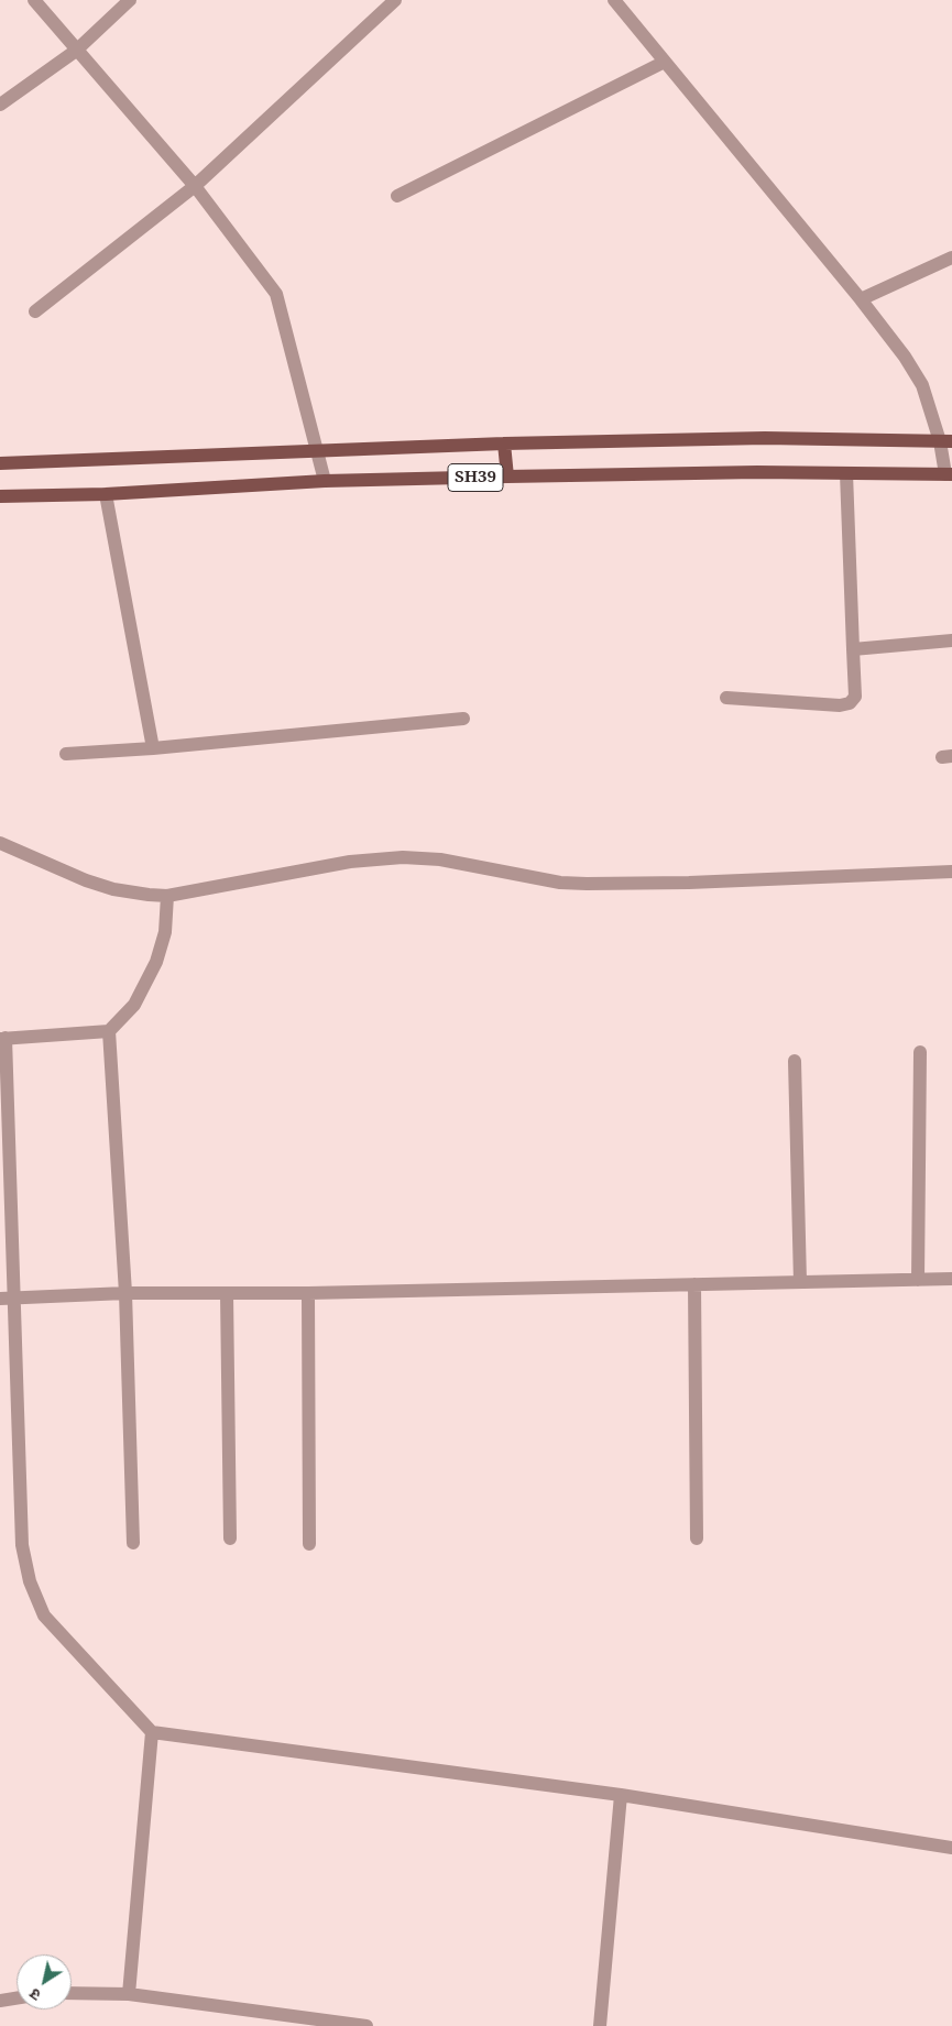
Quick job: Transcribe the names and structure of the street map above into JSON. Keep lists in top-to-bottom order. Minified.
{"streets":{"main road":["SH39"]},"north":"bottom left"}
